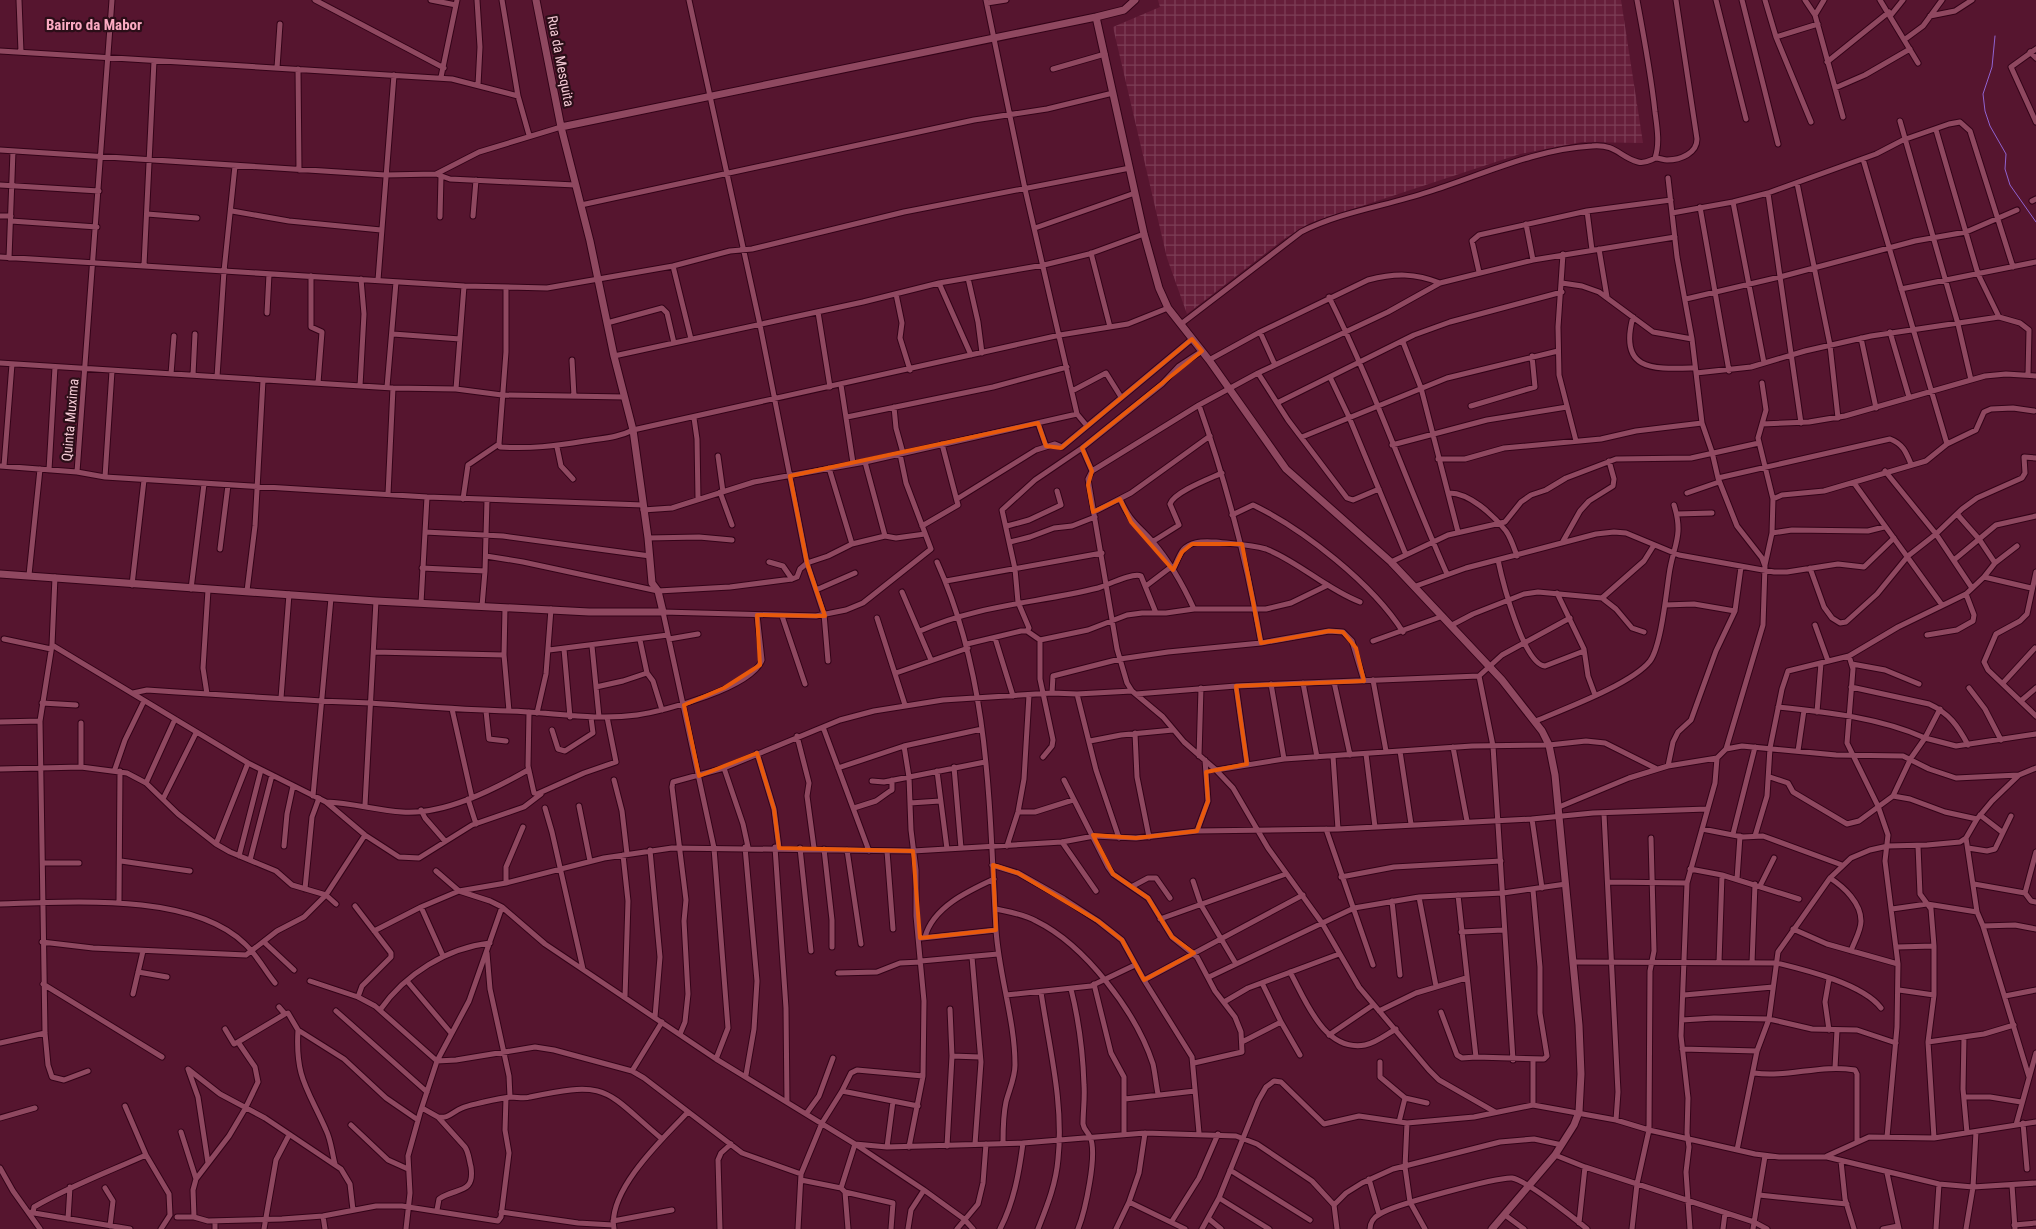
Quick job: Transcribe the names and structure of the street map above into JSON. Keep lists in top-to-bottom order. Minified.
{"streets":{"street":["Rua da Mesquita","Quinta Muxima"]},"districts":["Bairro da Mabor"]}
